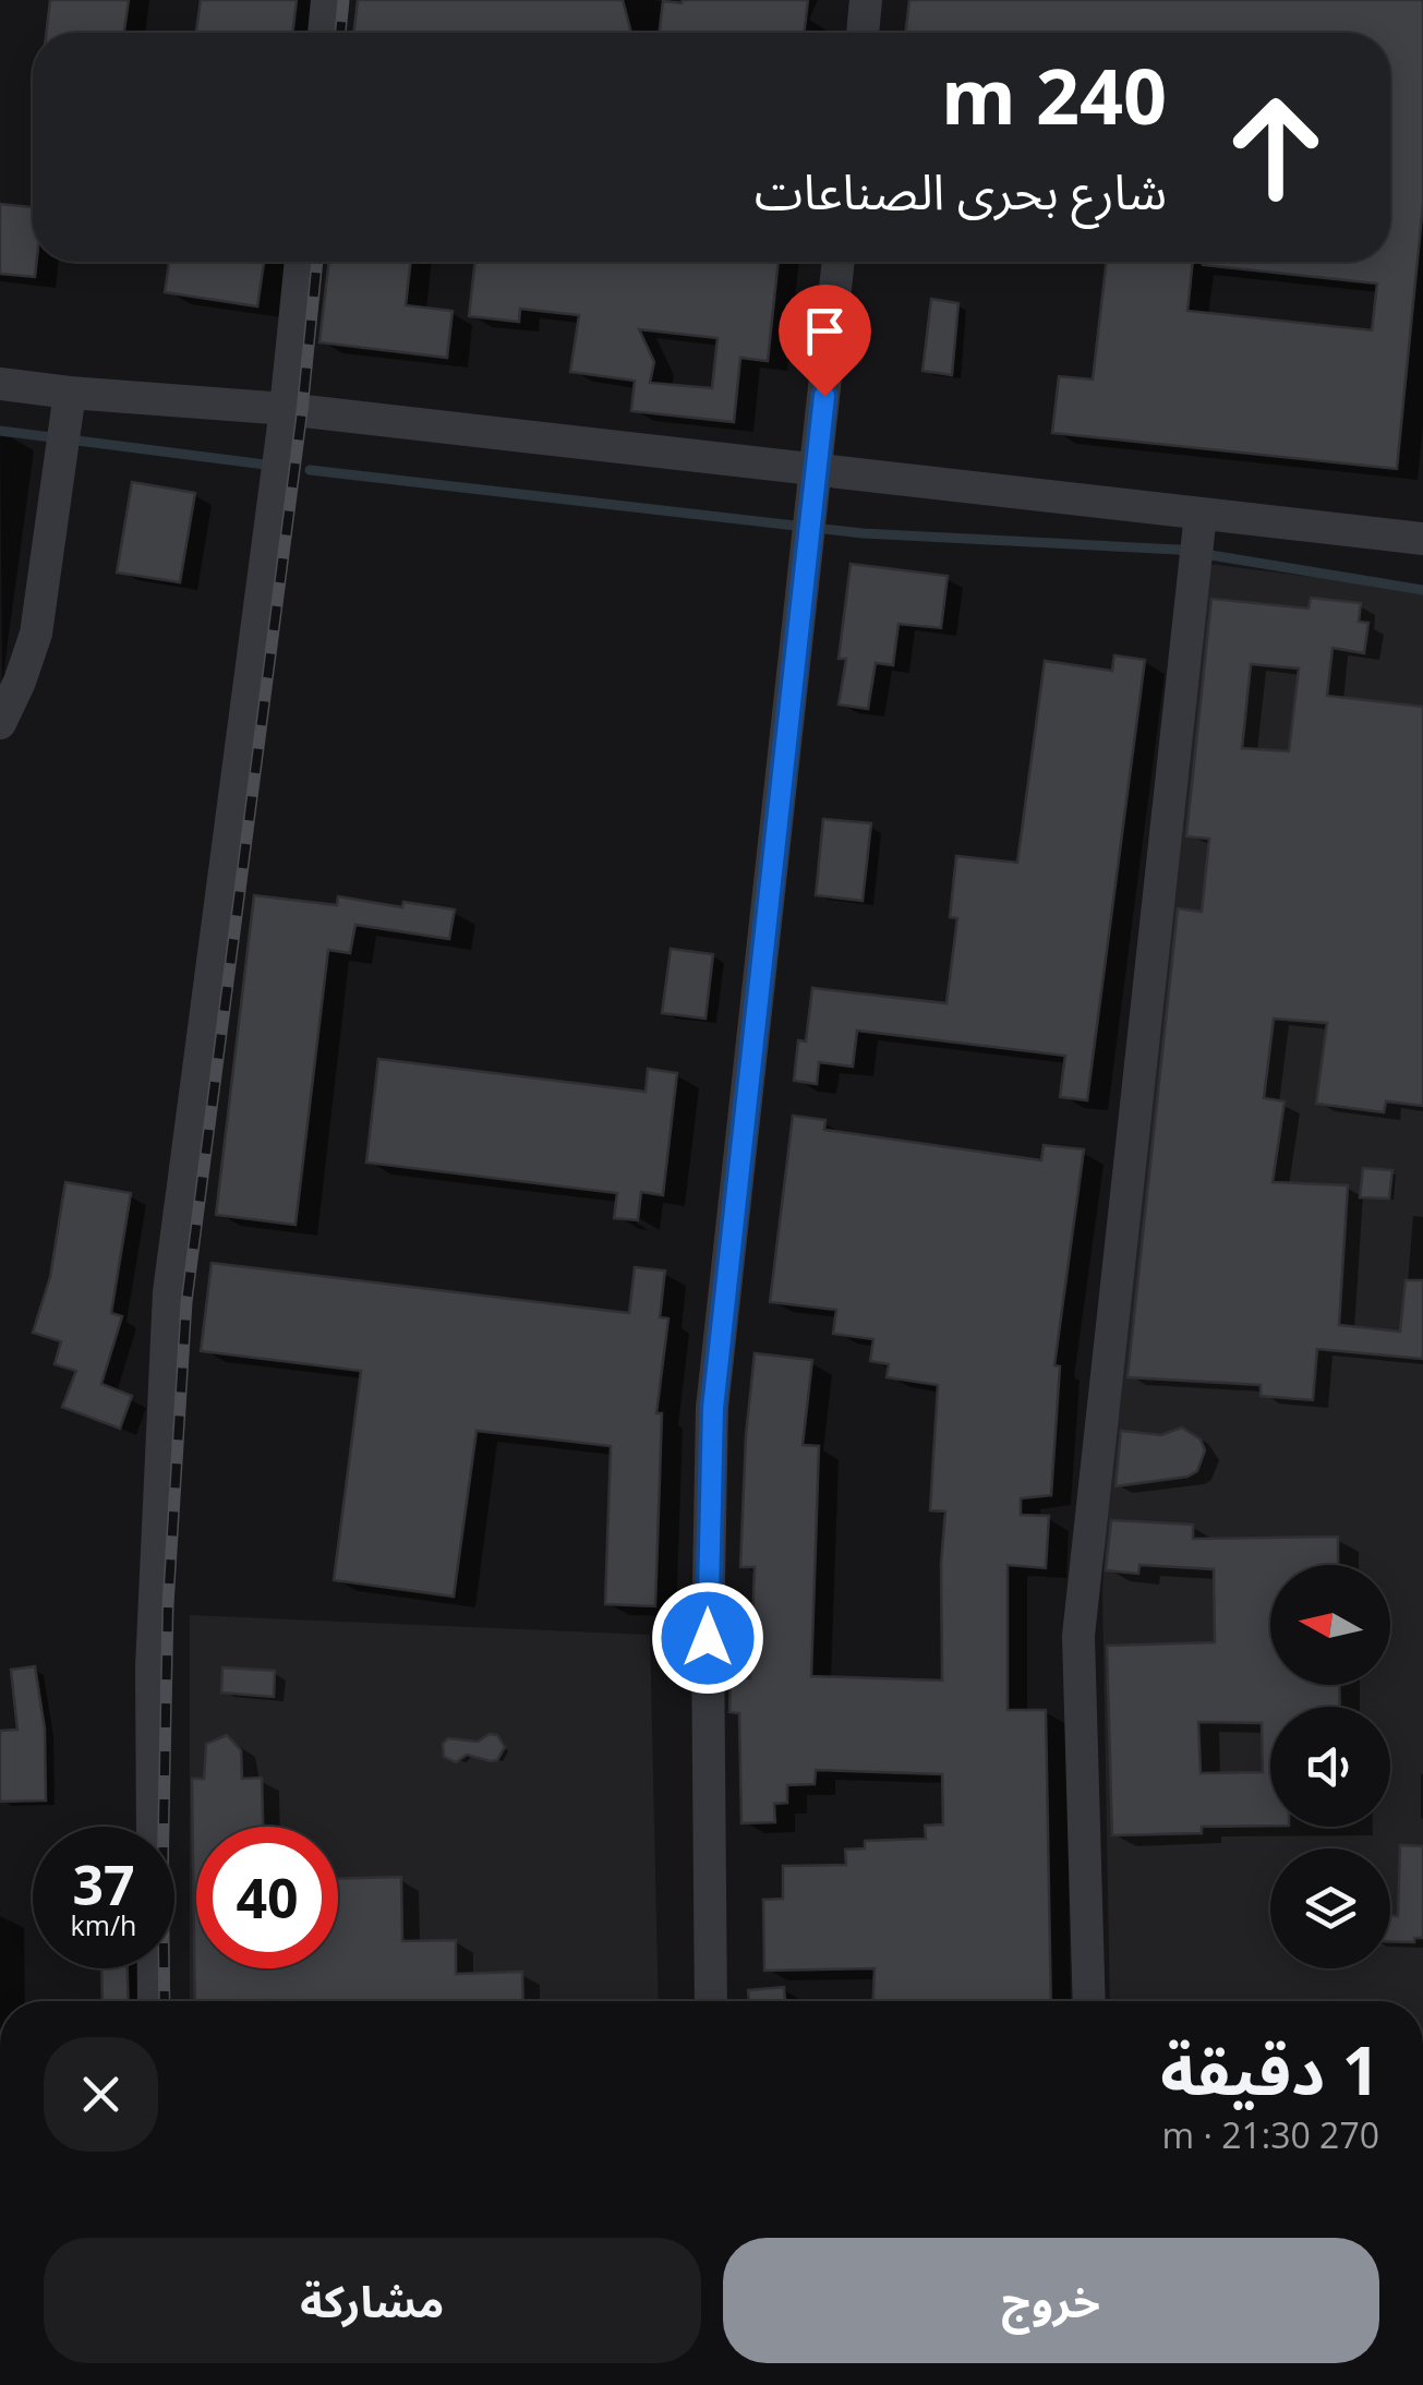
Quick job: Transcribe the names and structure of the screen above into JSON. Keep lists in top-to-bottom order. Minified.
{"north":"left","page":{"turn":["240 m","شارع بحرى الصناعات"],"speed":"37 km/h","limit":"40","heading":["1 دقيقة","270 m · 21:30"],"buttons":["خروج","مشاركة"]}}
